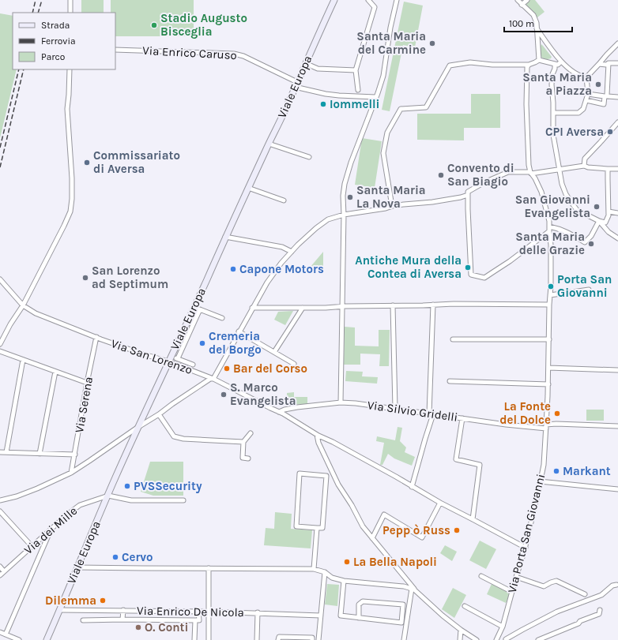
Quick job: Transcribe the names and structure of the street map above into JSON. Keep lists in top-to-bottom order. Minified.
{"streets":{"main road":["Viale Europa"],"street":["Via Enrico Caruso","Via San Lorenzo","Via Serena","Via Silvio Gridelli","Via dei Mille","Via Porta San Giovanni","Via Enrico De Nicola"]},"crossings":[["Via Enrico Caruso","Viale Europa"],["Viale Europa","Via San Lorenzo"],["Viale Europa","Via dei Mille"],["Viale Europa","Via Enrico De Nicola"],["Via San Lorenzo","Via Serena"],["Via San Lorenzo","Via Silvio Gridelli"],["Via San Lorenzo","Via Porta San Giovanni"],["Via Silvio Gridelli","Via Porta San Giovanni"]],"places":["Stadio Augusto Bisceglia","Santa Maria del Carmine","Santa Maria a Piazza","Iommelli","CPI Aversa","Commissariato di Aversa","Convento di San Biagio","Santa Maria La Nova","San Giovanni Evangelista","Santa Maria delle Grazie","Antiche Mura della Contea di Aversa","Capone Motors","San Lorenzo ad Septimum","Porta San Giovanni","Cremeria del Borgo","Bar del Corso","S. Marco Evangelista","La Fonte del Dolce","Markant","PVSSecurity","Pepp ò Russ","Cervo","La Bella Napoli","Dilemma","O. Conti"],"legend":["Strada","Ferrovia","Parco"],"scale_bar":"100 m"}
